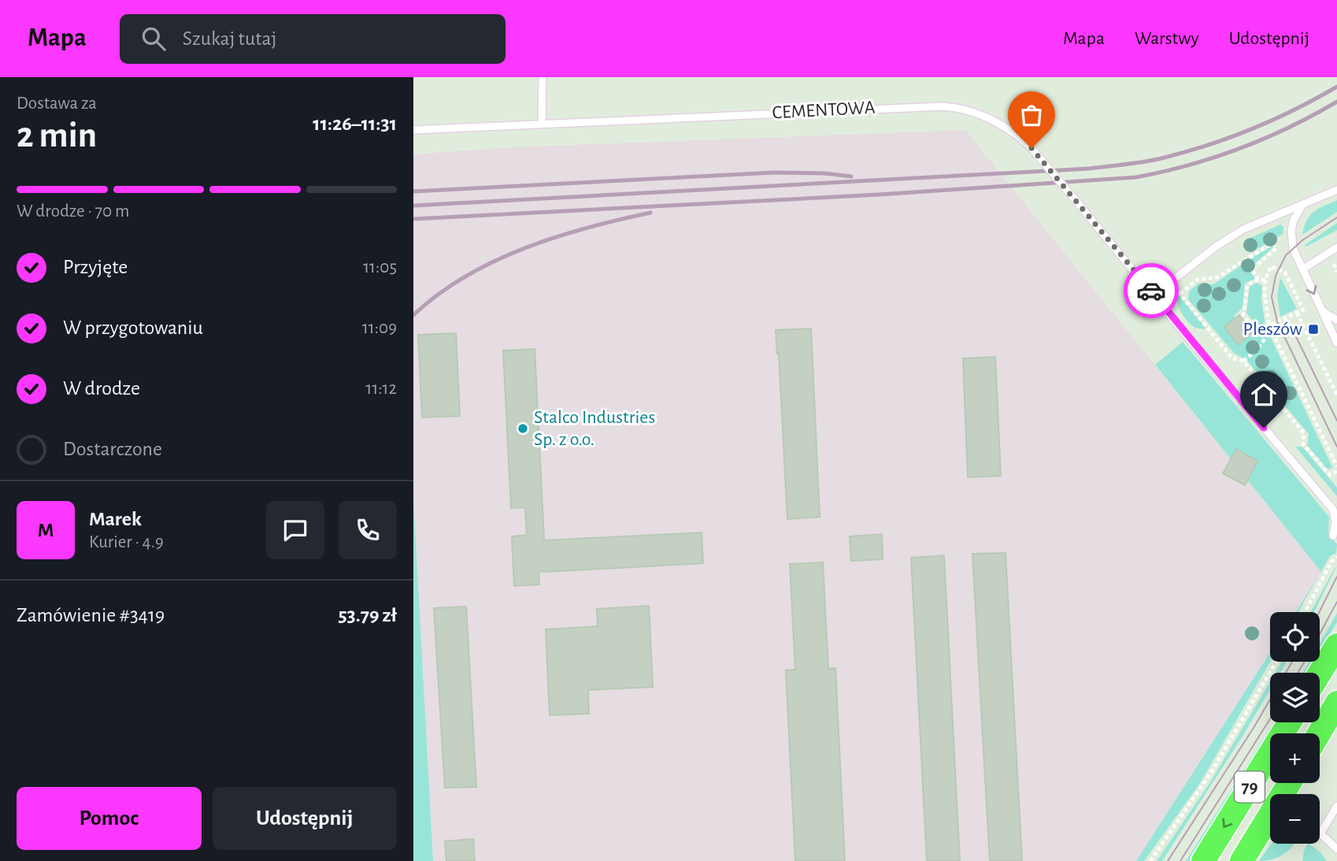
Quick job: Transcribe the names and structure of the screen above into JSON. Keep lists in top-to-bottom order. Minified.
{"streets":{"main road":["79"],"lane":["CEMENTOWA"]},"places":{"transit":["Pleszów"],"other":["Stalco Industries Sp. z o.o."]},"page":{"header":"Mapa","search":"Szukaj tutaj","nav":["Mapa","Warstwy","Udostępnij"],"heading":["2 min","Dostawa za","11:26–11:31"],"panel":["Marek","Kurier · 4.9","Zamówienie #3419","53.79 zł"],"bar":"W drodze · 70 m","list":[["Przyjęte","11:05"],["W przygotowaniu","11:09"],["W drodze","11:12"],"Dostarczone"],"round":"M","map_buttons":["+","−"],"buttons":["Pomoc","Udostępnij"]}}
